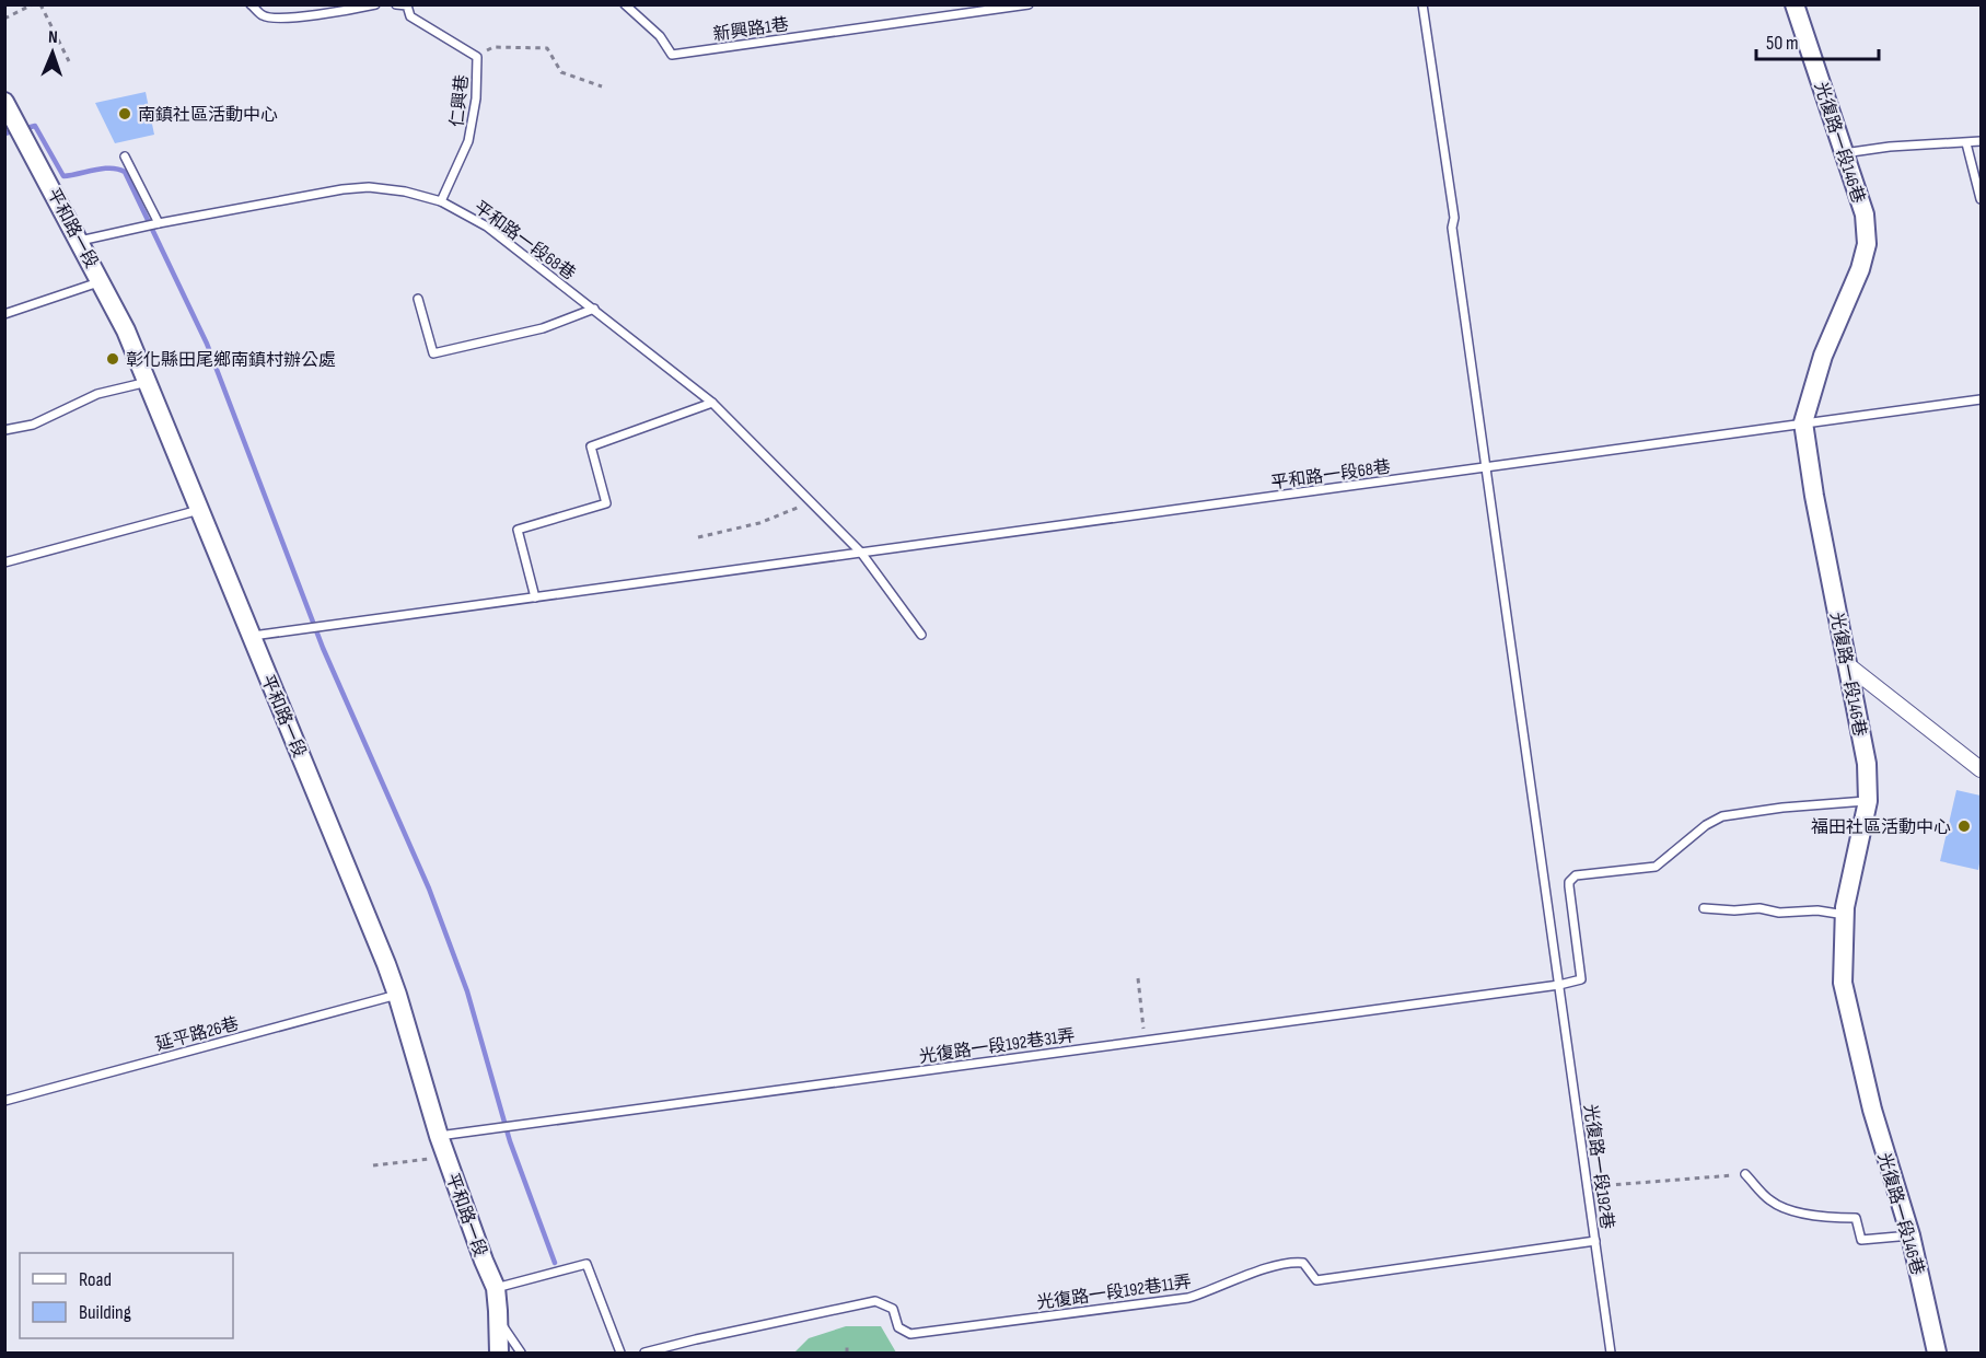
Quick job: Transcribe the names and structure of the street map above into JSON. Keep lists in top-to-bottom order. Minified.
{"streets":{"street":["光復路一段146巷","平和路一段"],"lane":["新興路1巷","仁興巷","平和路一段68巷","延平路26巷","光復路一段192巷31弄","光復路一段192巷","光復路一段192巷11弄"]},"crossings":[["仁興巷","平和路一段68巷"],["光復路一段146巷","平和路一段68巷"],["平和路一段","平和路一段68巷"],["平和路一段","延平路26巷"],["平和路一段","光復路一段192巷31弄"],["平和路一段68巷","光復路一段192巷"],["光復路一段192巷31弄","光復路一段192巷"],["光復路一段192巷","光復路一段192巷11弄"]],"places":["南鎮社區活動中心","彰化縣田尾鄉南鎮村辦公處","福田社區活動中心"],"legend":["Road","Building"],"scale_bar":"50 m","north":"top"}
